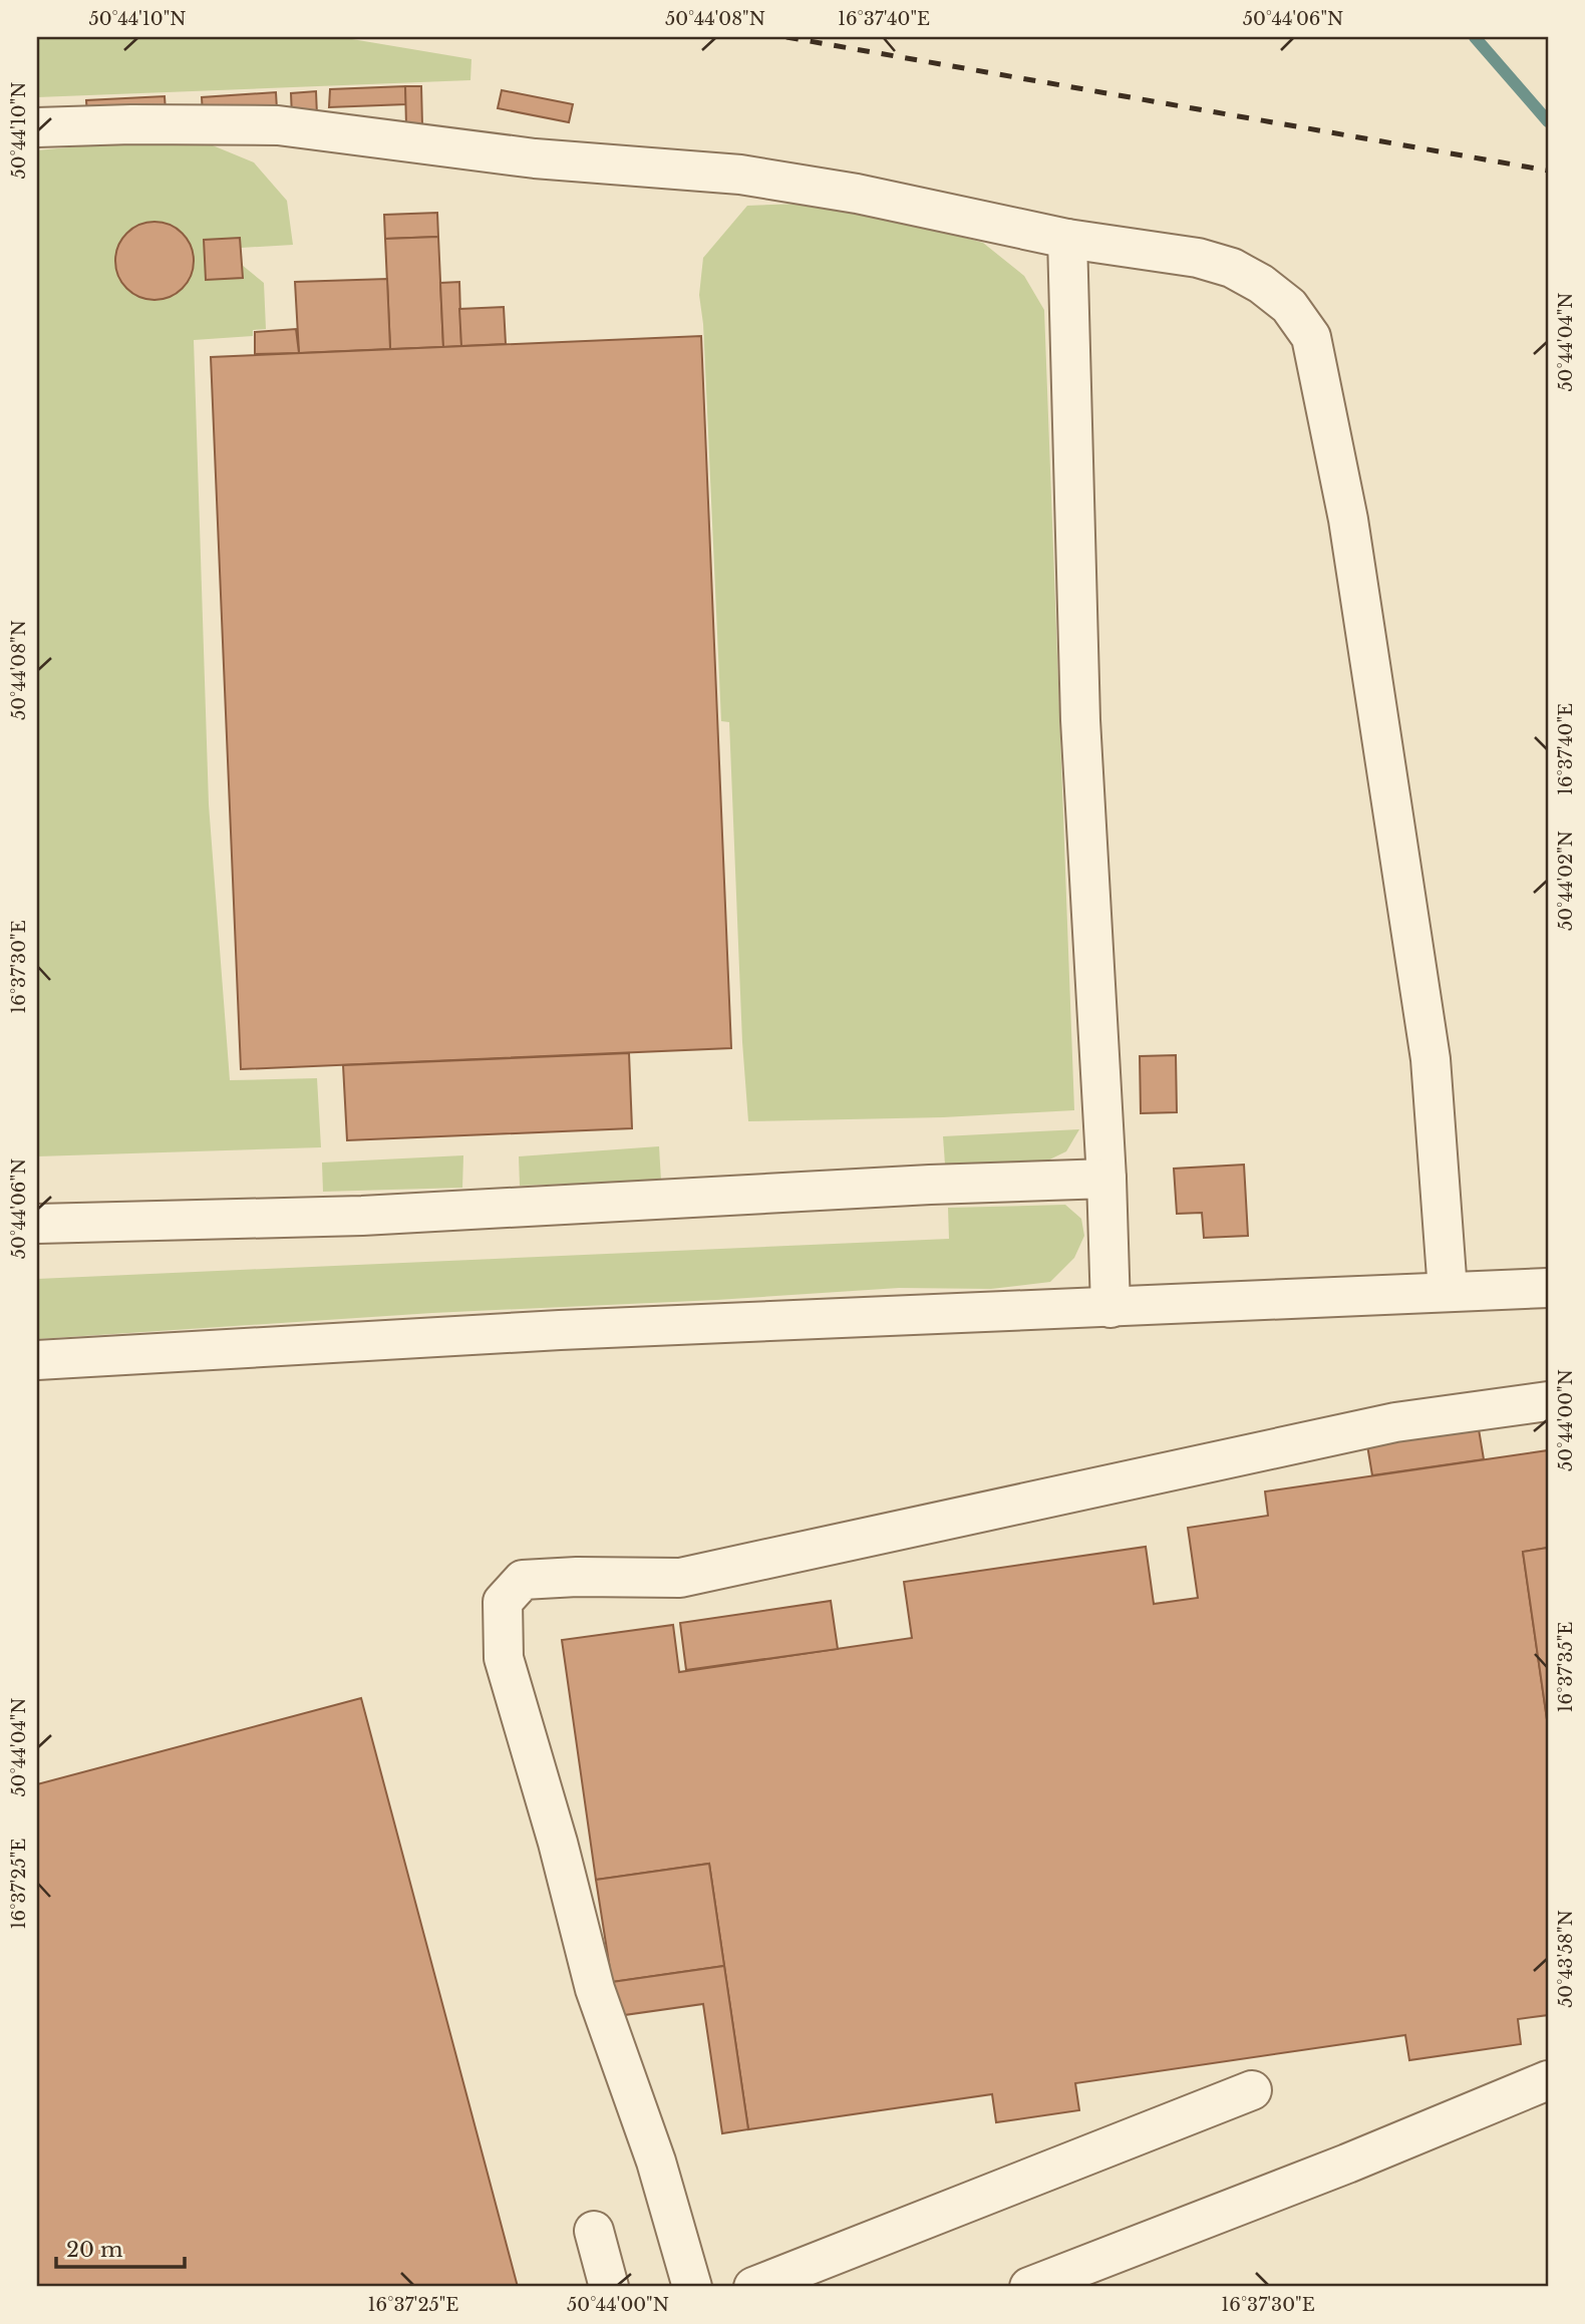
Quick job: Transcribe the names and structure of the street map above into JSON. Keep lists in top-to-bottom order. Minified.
{"scale_bar":"20 m","coordinates":["50°44'10\"N","50°44'08\"N","16°37'40\"E","50°44'06\"N","50°44'04\"N","50°44'02\"N","16°37'30\"E","50°44'00\"N","16°37'35\"E","16°37'25\"E","50°43'58\"N"]}
